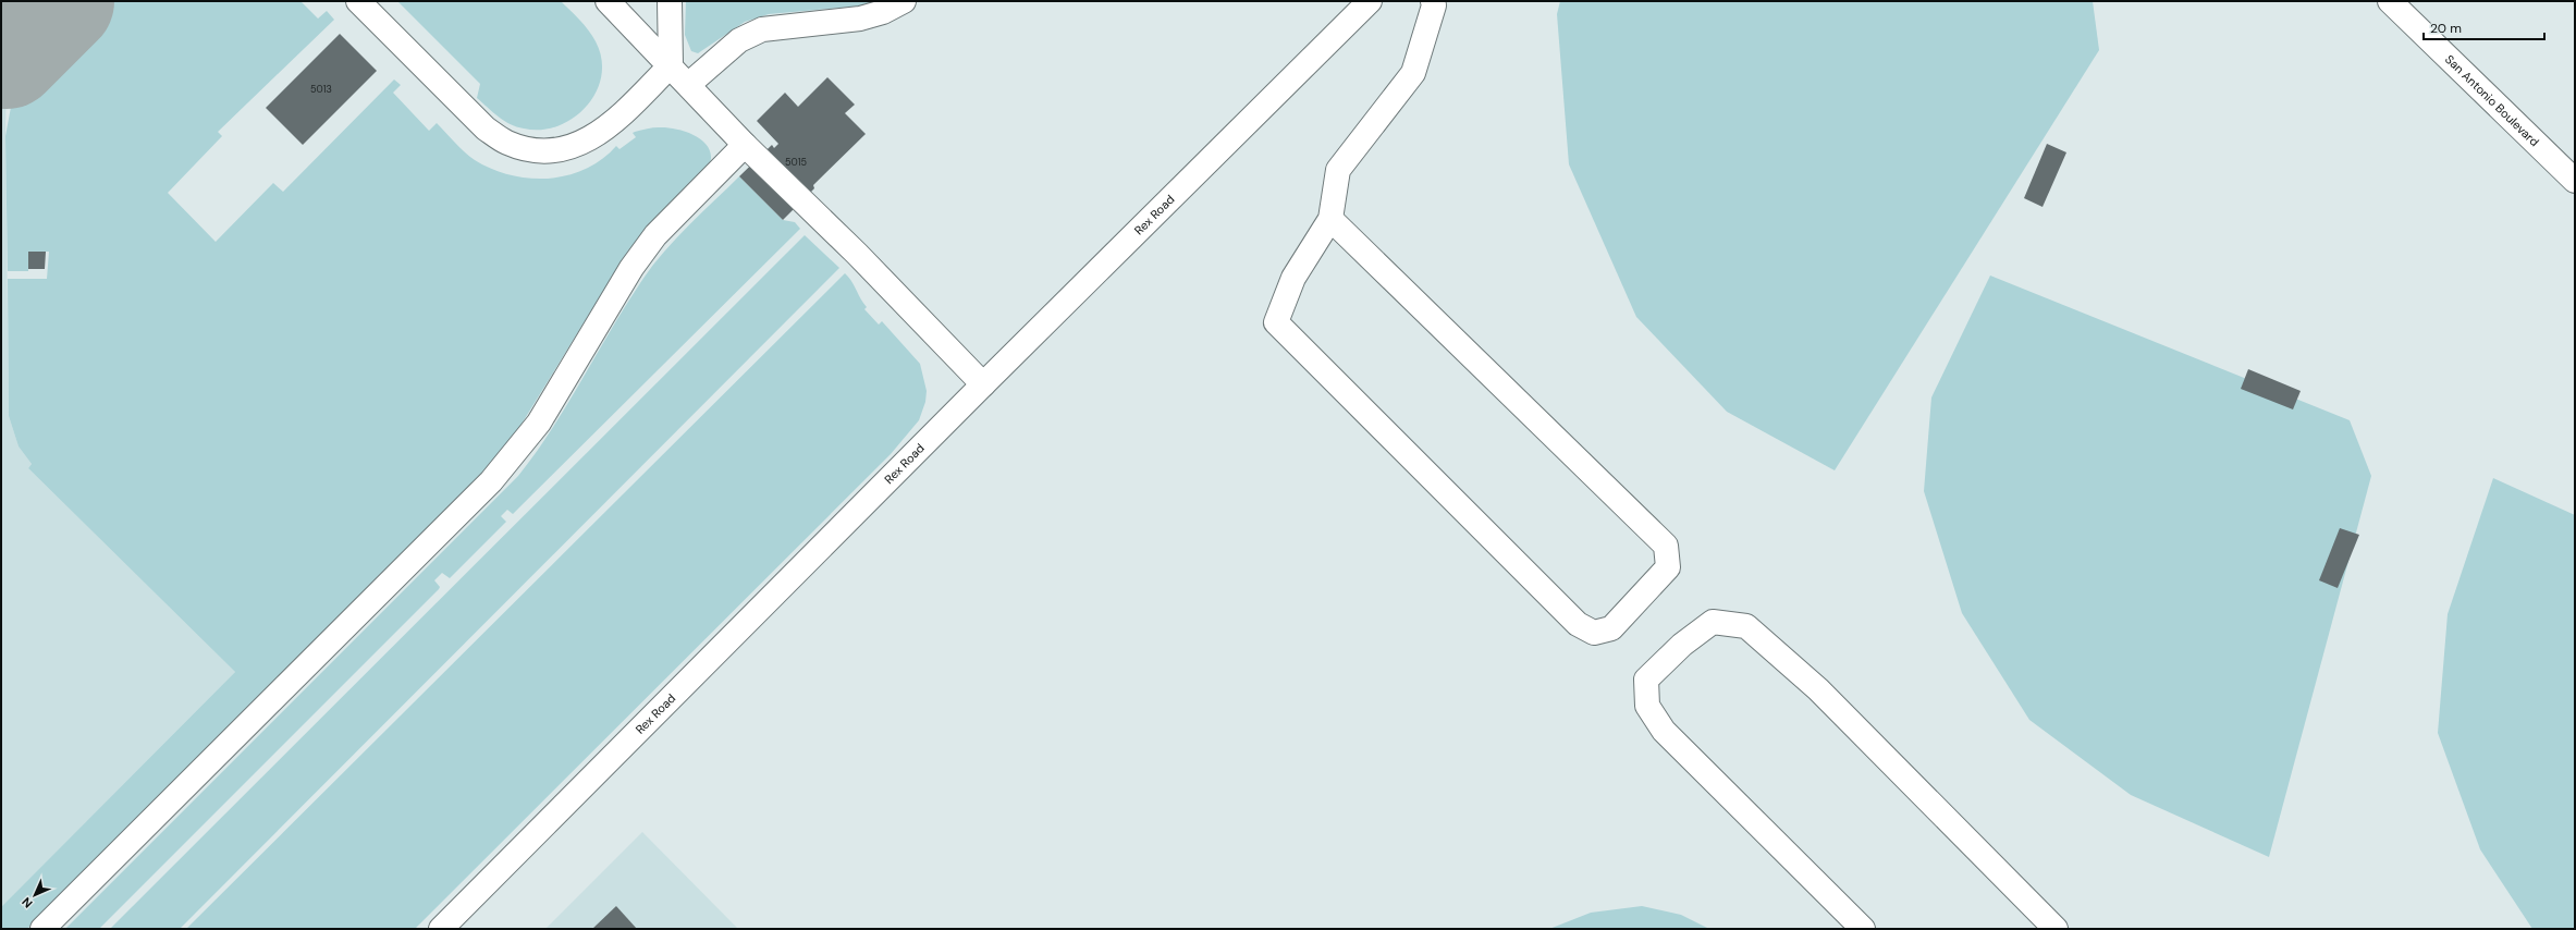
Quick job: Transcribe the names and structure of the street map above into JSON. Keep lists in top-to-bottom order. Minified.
{"streets":{"street":["San Antonio Boulevard","Rex Road"]},"house_numbers":["5013","5015"],"scale_bar":"20 m","north":"bottom left"}
